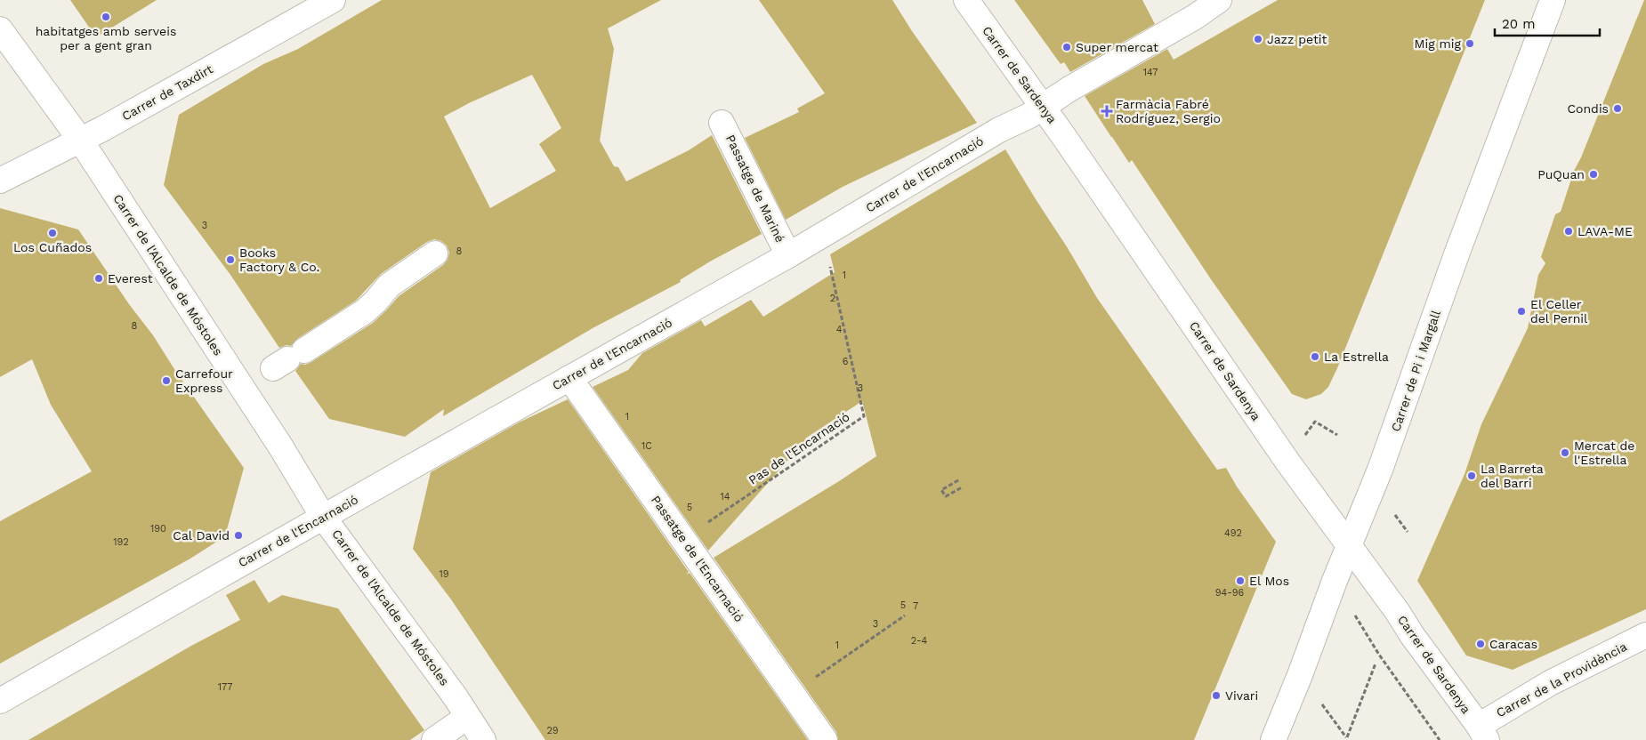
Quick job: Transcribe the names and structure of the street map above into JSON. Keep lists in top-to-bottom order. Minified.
{"streets":{"street":["Carrer de Sardenya","Carrer de Taxdirt","Carrer de l'Encarnació","Passatge de Mariné","Carrer de l'Alcalde de Móstoles","Carrer de Pi i Margall","Passatge de l'Encarnació","Carrer de la Providència"],"path":["Pas de l'Encarnació"]},"crossings":[["Carrer de Sardenya","Carrer de l'Encarnació"],["Carrer de Sardenya","Carrer de Pi i Margall"],["Carrer de Sardenya","Carrer de la Providència"],["Carrer de Taxdirt","Carrer de l'Alcalde de Móstoles"],["Carrer de l'Encarnació","Passatge de Mariné"],["Carrer de l'Encarnació","Carrer de l'Alcalde de Móstoles"],["Carrer de l'Encarnació","Passatge de l'Encarnació"],["Pas de l'Encarnació","Passatge de l'Encarnació"]],"places":{"other":["habitatges amb serveis per a gent gran","Jazz petit","Mig mig","Super mercat","Condis","PuQuan","LAVA-ME","Los Cuñados","Books Factory & Co.","Everest","El Celler del Pernil","La Estrella","Carrefour Express","Mercat de l'Estrella","La Barreta del Barri","Cal David","El Mos","Caracas","Vivari"],"health":["Farmàcia Fabré Rodríguez, Sergio"]},"house_numbers":["147","3","8","1","2","8","4","6","3","1","1C","14","5","190","492","192","19","94-96","5","7","3","2-4","1","177","29"],"scale_bar":"20 m"}
